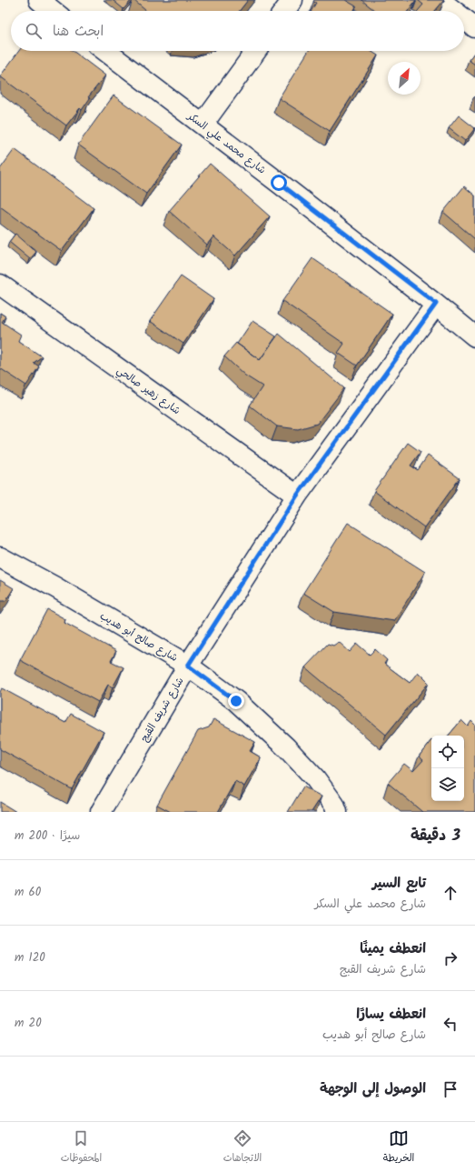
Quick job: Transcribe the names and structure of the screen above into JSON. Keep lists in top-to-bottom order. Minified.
{"streets":{"street":["شارع محمد علي السكر","شارع زهير صالحي","شارع صالح أبو هديب","شارع شريف القبج"]},"crossings":[["شارع محمد علي السكر","شارع شريف القبج"],["شارع زهير صالحي","شارع شريف القبج"],["شارع صالح أبو هديب","شارع شريف القبج"]],"north":"top right","page":{"search":"ابحث هنا","heading":["3 دقيقة","سيرًا · 200 m"],"list":[["تابع السير","شارع محمد علي السكر","60 m"],["انعطف يمينًا","شارع شريف القبج","120 m"],["انعطف يسارًا","شارع صالح أبو هديب","20 m"],"الوصول إلى الوجهة"],"nav":["الخريطة","الاتجاهات","المحفوظات"]}}
